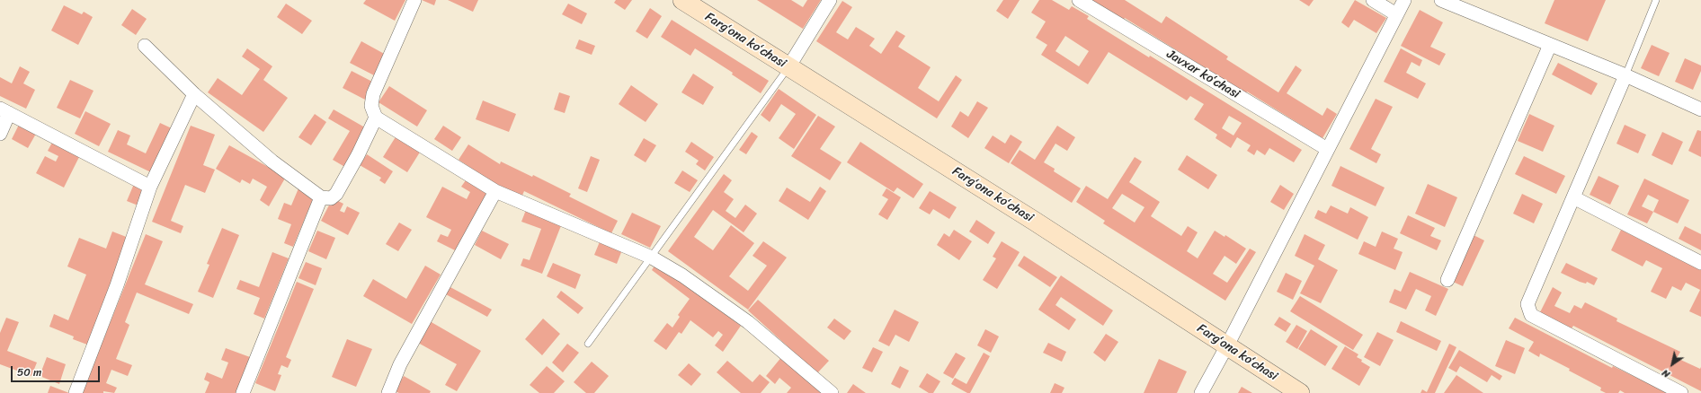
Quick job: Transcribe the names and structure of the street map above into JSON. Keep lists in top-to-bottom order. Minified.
{"streets":{"street":["Fargʻona koʻchasi","Javxar koʻchasi"]},"scale_bar":"50 m","north":"bottom left"}
